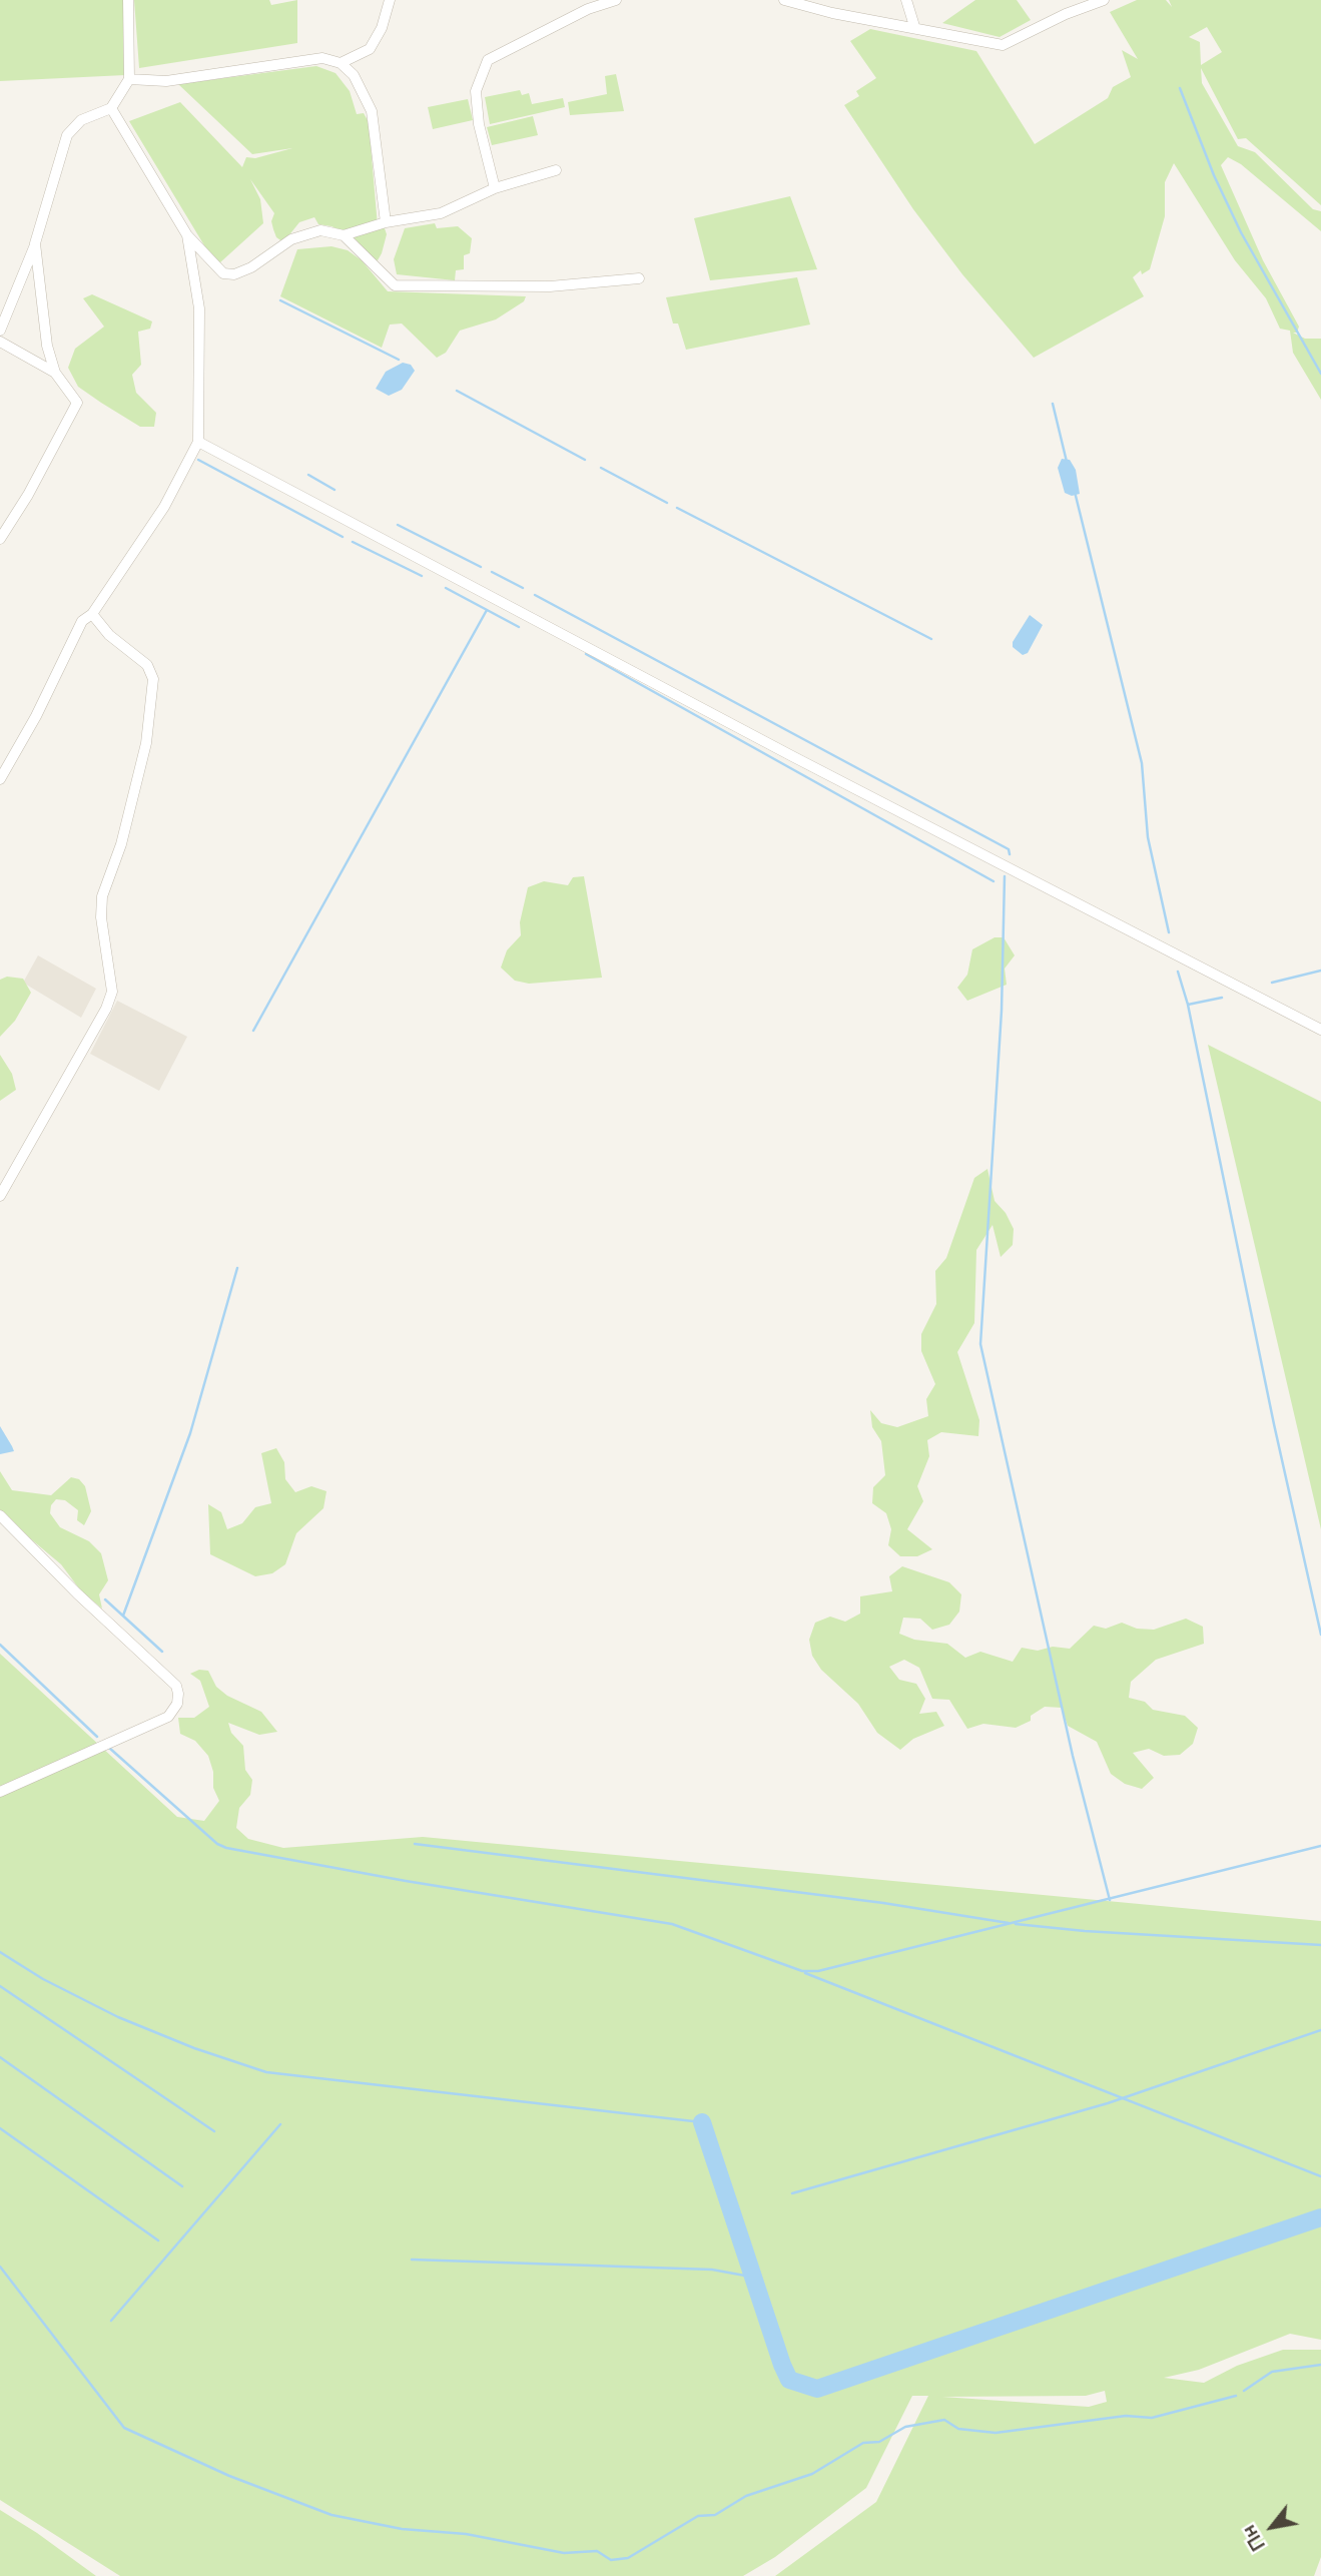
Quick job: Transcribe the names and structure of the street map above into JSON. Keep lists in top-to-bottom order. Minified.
{"north":"bottom left"}
